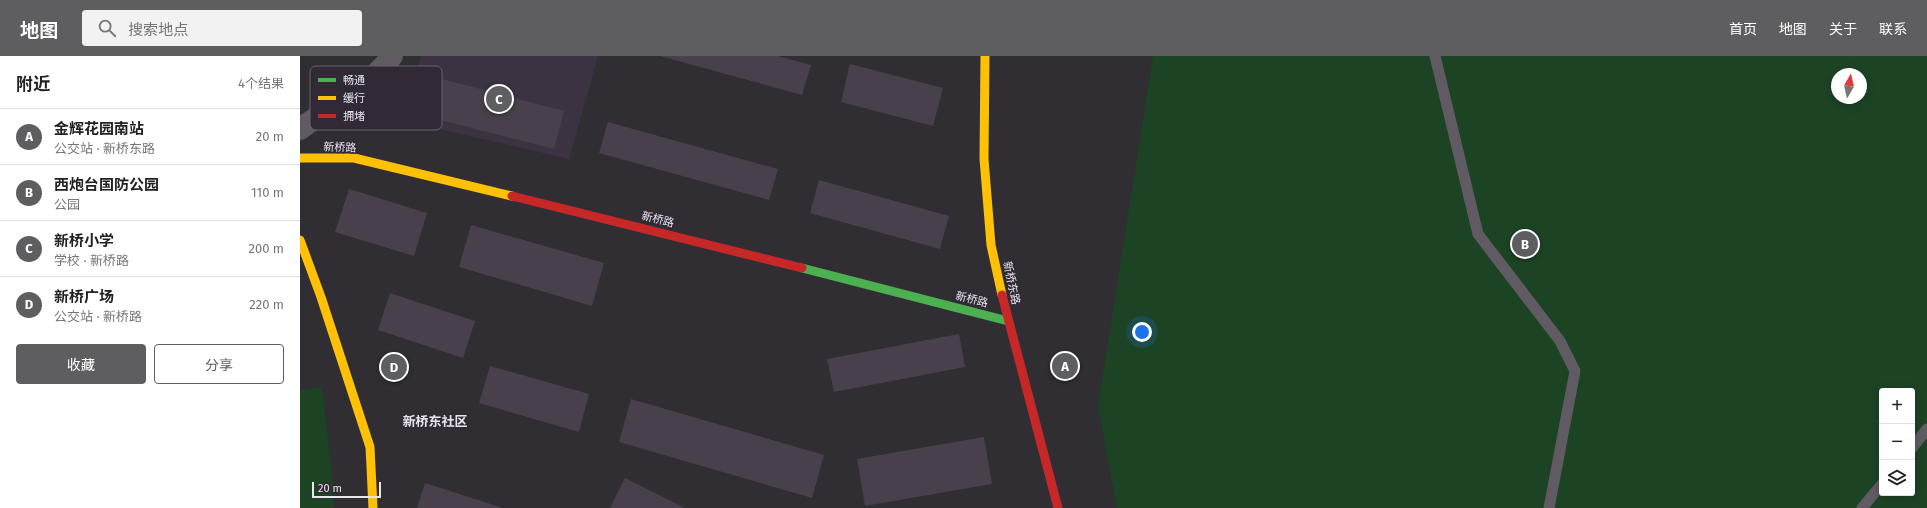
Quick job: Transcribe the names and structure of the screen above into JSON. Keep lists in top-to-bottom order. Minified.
{"streets":{"street":["新桥路","新桥东路"]},"crossings":[["新桥路","新桥东路"]],"districts":["新桥东社区"],"legend":["畅通","缓行","拥堵"],"scale_bar":"20 m","north":"top","page":{"header":"地图","search":"搜索地点","nav":["首页","地图","关于","联系"],"heading":["附近","4个结果"],"pins":["C","B","A","D"],"list":[{"mark":"A","name":"金辉花园南站","note":"公交站 · 新桥东路","value":"20 m"},{"mark":"B","name":"西炮台国防公园","note":"公园","value":"110 m"},{"mark":"C","name":"新桥小学","note":"学校 · 新桥路","value":"200 m"},{"mark":"D","name":"新桥广场","note":"公交站 · 新桥路","value":"220 m"}],"buttons":["收藏","分享"],"map_buttons":["+","−"],"scale":"20 m"}}
